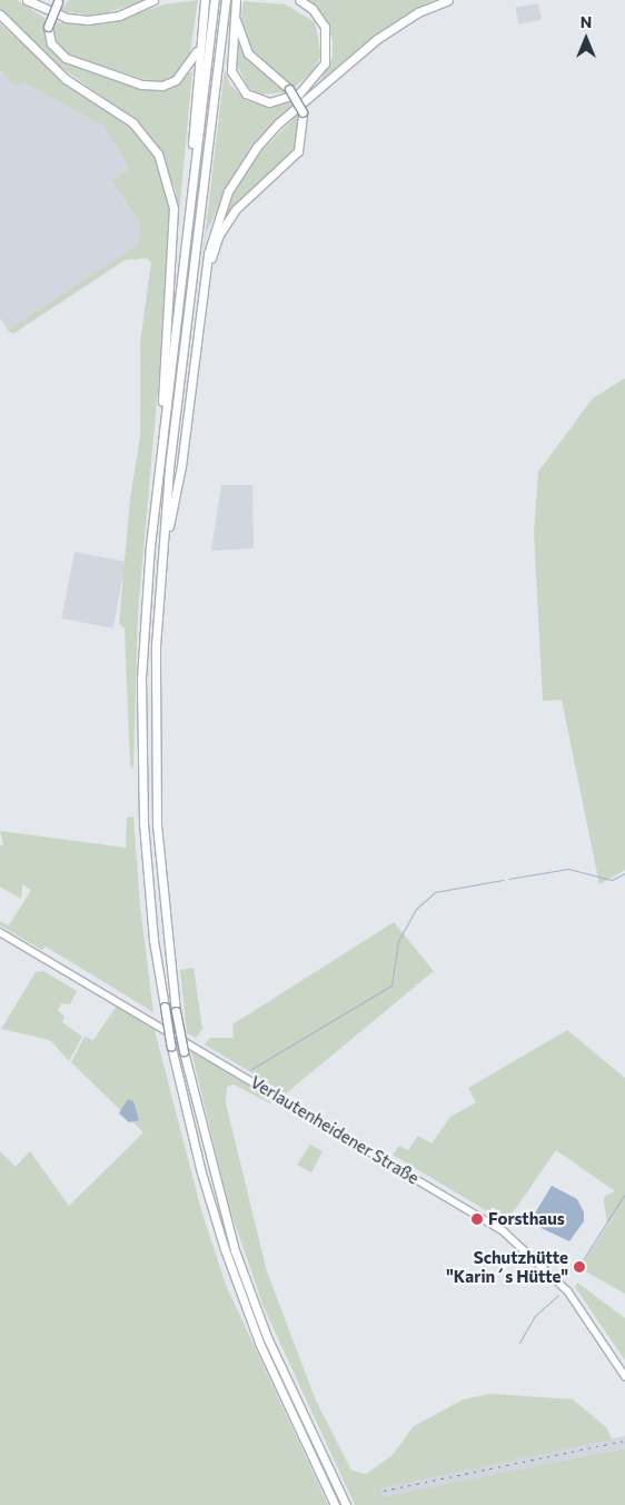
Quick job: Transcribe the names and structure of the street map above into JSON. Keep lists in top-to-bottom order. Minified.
{"streets":{"main road":["Verlautenheidener Straße"]},"places":["Forsthaus","Schutzhütte \"Karin´s Hütte\""],"north":"top"}
